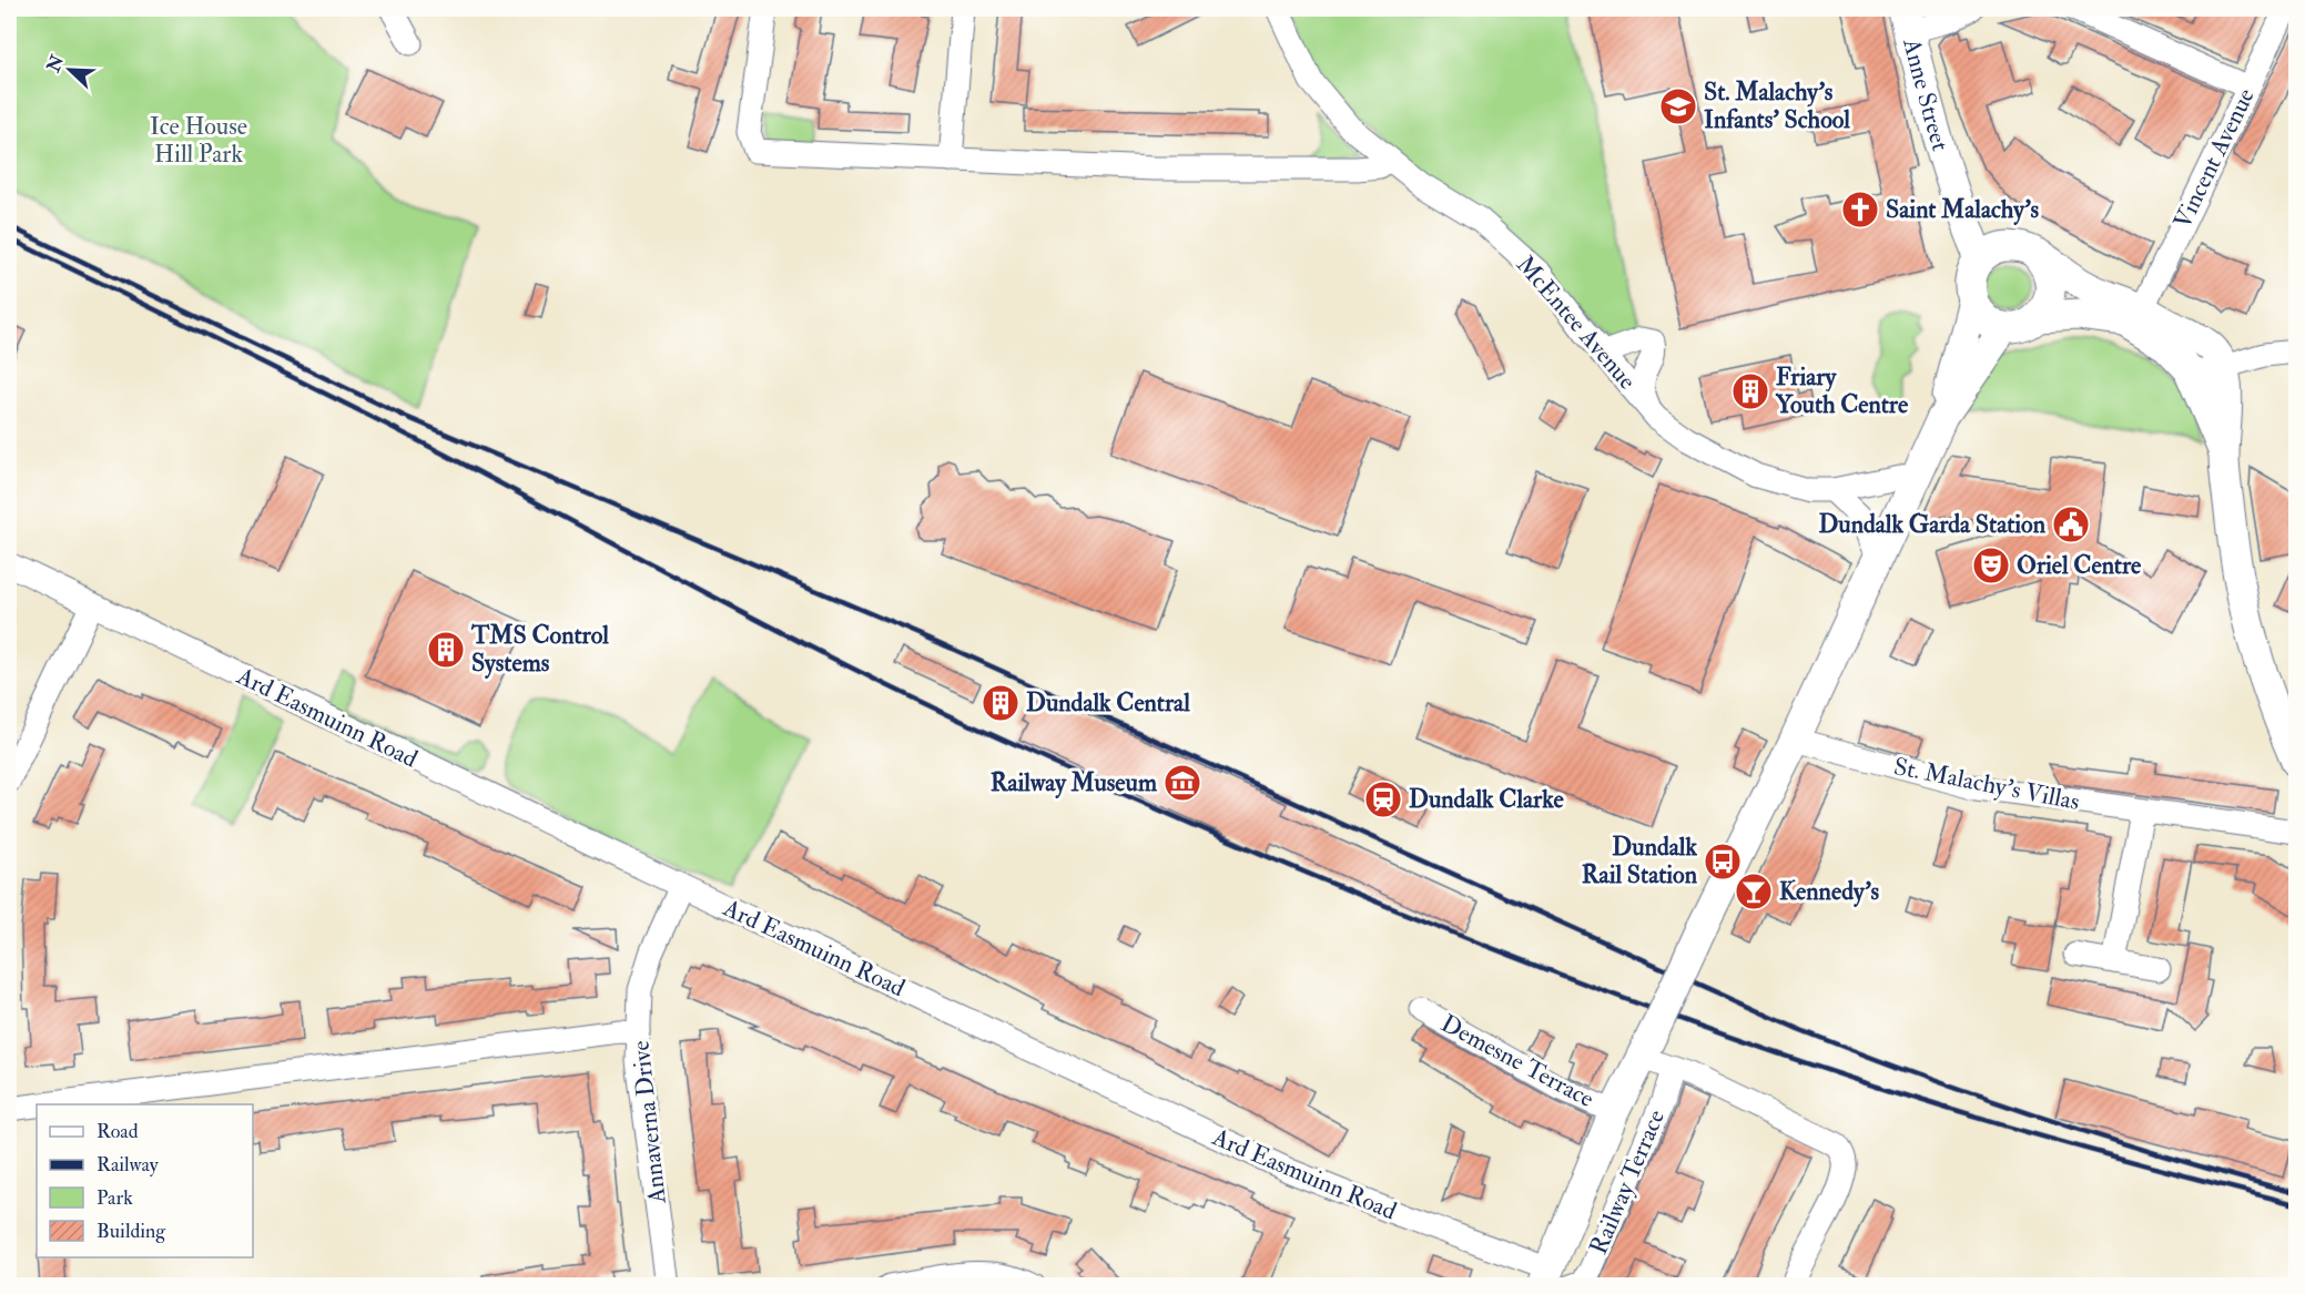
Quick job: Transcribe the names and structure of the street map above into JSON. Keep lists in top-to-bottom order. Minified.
{"streets":{"main road":["Anne Street"],"street":["Vincent Avenue","McEntee Avenue","Ard Easmuinn Road","St. Malachy's Villas","Demesne Terrace","Annaverna Drive","Railway Terrace"]},"crossings":[["Ard Easmuinn Road","Annaverna Drive"],["Ard Easmuinn Road","Railway Terrace"]],"parks":["Ice House Hill Park"],"places":{"school or university":["St. Malachy's Infants' School"],"church":["Saint Malachy's"],"building":["Friary Youth Centre","TMS Control Systems","Dundalk Central"],"public building":["Dundalk Garda Station"],"theatre":["Oriel Centre"],"museum":["Railway Museum"],"station":["Dundalk Clarke"],"bus stop":["Dundalk Rail Station"],"bar":["Kennedy's"]},"legend":["Road","Railway","Park","Building"],"north":"top left"}
